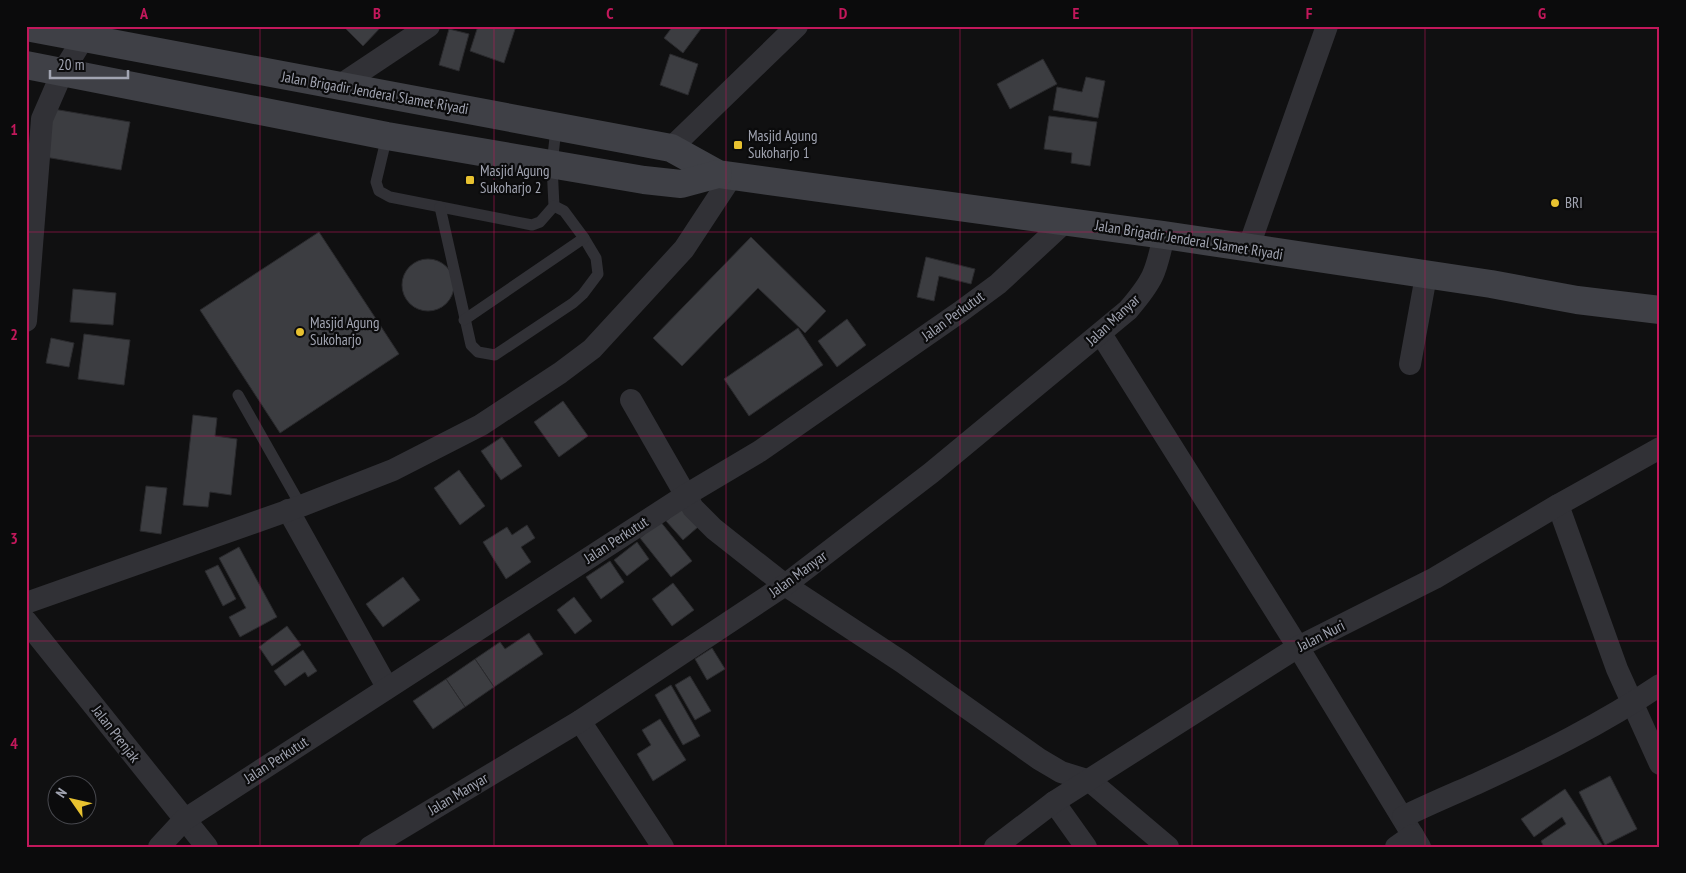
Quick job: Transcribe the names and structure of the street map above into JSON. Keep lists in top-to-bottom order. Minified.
{"streets":{"main road":["Jalan Brigadir Jenderal Slamet Riyadi"],"street":["Jalan Perkutut","Jalan Manyar","Jalan Nuri","Jalan Prenjak"]},"crossings":[["Jalan Brigadir Jenderal Slamet Riyadi","Jalan Perkutut"],["Jalan Brigadir Jenderal Slamet Riyadi","Jalan Manyar"],["Jalan Perkutut","Jalan Prenjak"]],"places":{"transit":["Masjid Agung Sukoharjo 1","Masjid Agung Sukoharjo 2"],"other":["BRI","Masjid Agung Sukoharjo"]},"scale_bar":"20 m","north":"top left","grid":{"columns":["A","B","C","D","E","F","G"],"rows":["1","2","3","4"]}}
